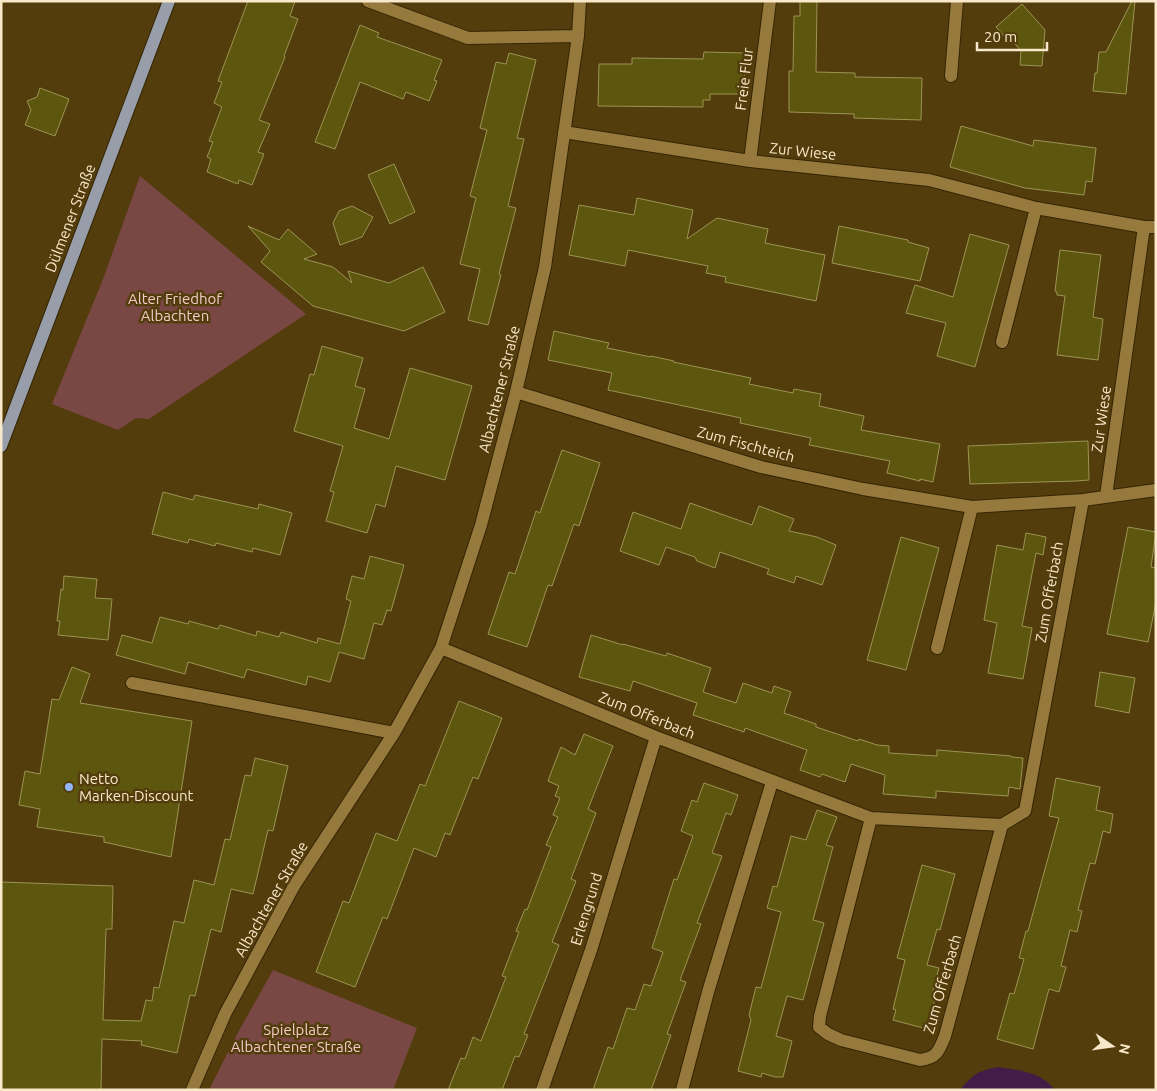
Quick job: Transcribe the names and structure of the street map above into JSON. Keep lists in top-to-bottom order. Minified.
{"streets":{"main road":["Dülmener Straße"],"street":["Freie Flur","Zur Wiese","Albachtener Straße","Zum Fischteich","Zum Offerbach","Erlengrund"]},"crossings":[["Freie Flur","Zur Wiese"],["Zur Wiese","Albachtener Straße"],["Zur Wiese","Zum Fischteich"],["Albachtener Straße","Zum Fischteich"],["Albachtener Straße","Zum Offerbach"],["Zum Fischteich","Zum Offerbach"],["Zum Offerbach","Erlengrund"]],"parks":["Alter Friedhof Albachten","Spielplatz Albachtener Straße"],"places":["Netto Marken-Discount"],"scale_bar":"20 m","north":"right"}
